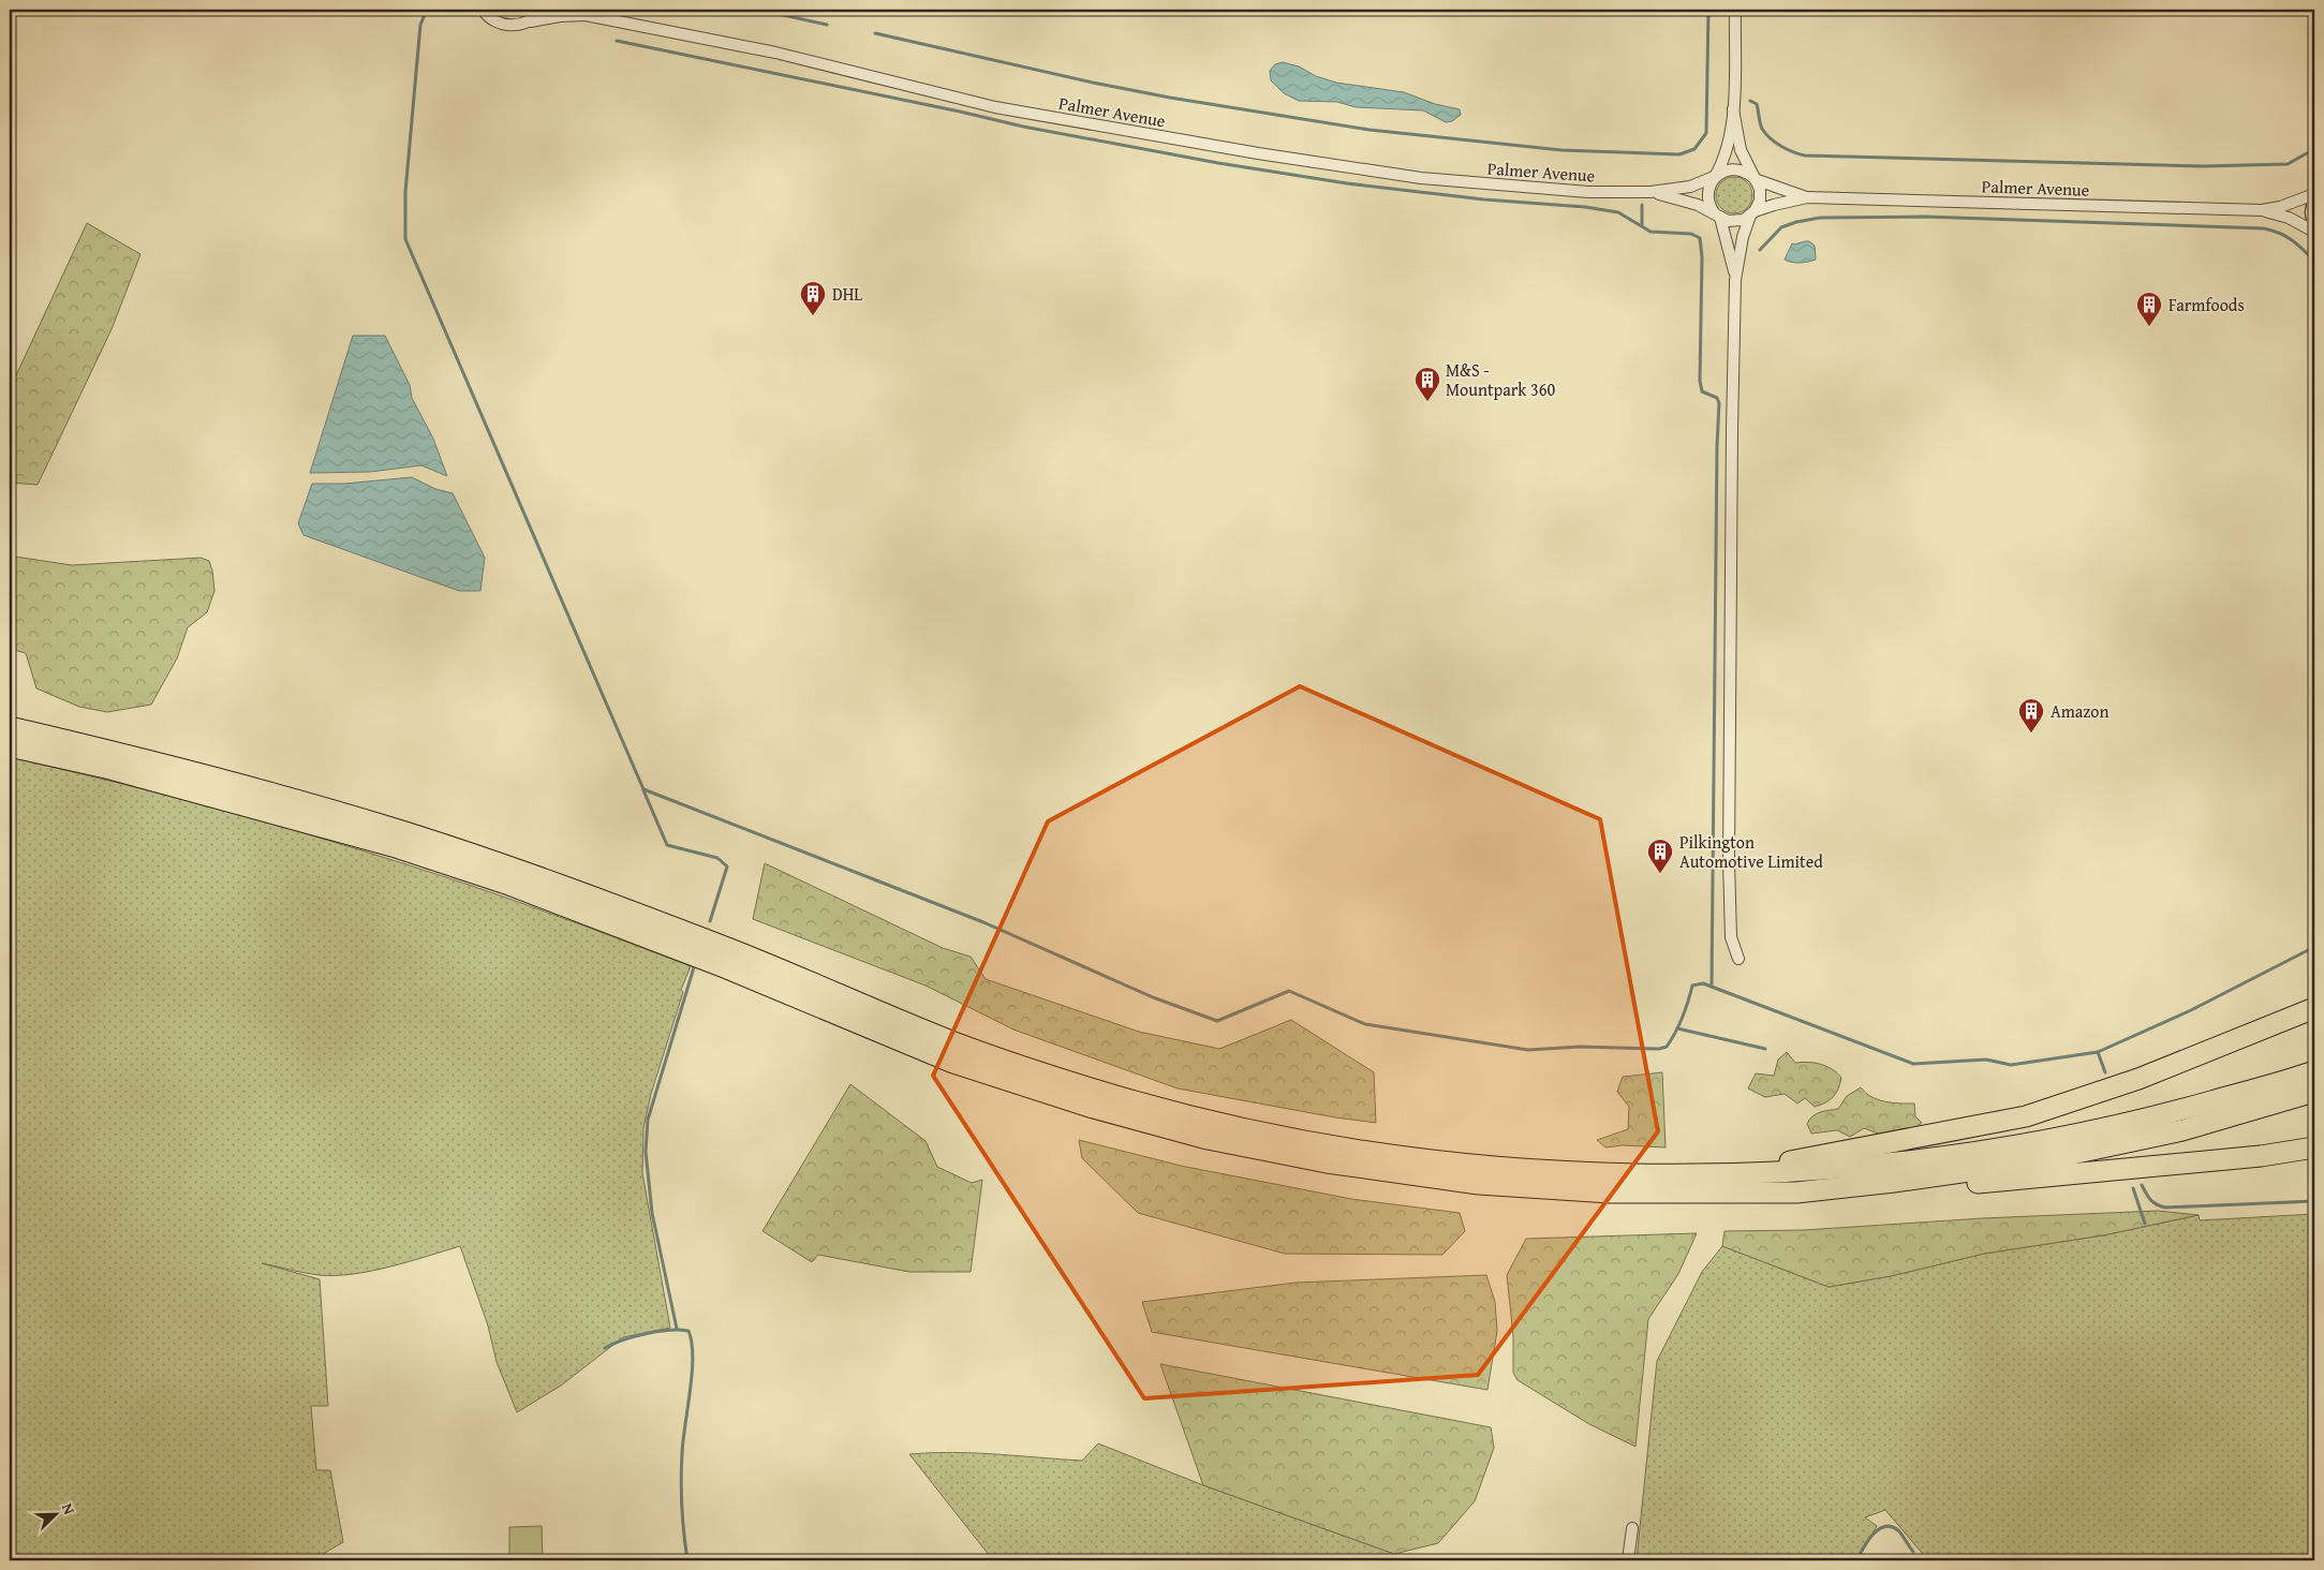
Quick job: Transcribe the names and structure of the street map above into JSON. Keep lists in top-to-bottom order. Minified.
{"streets":{"street":["Palmer Avenue"]},"places":{"building":["DHL","Farmfoods","M&S - Mountpark 360","Amazon","Pilkington Automotive Limited"]},"north":"top right"}
